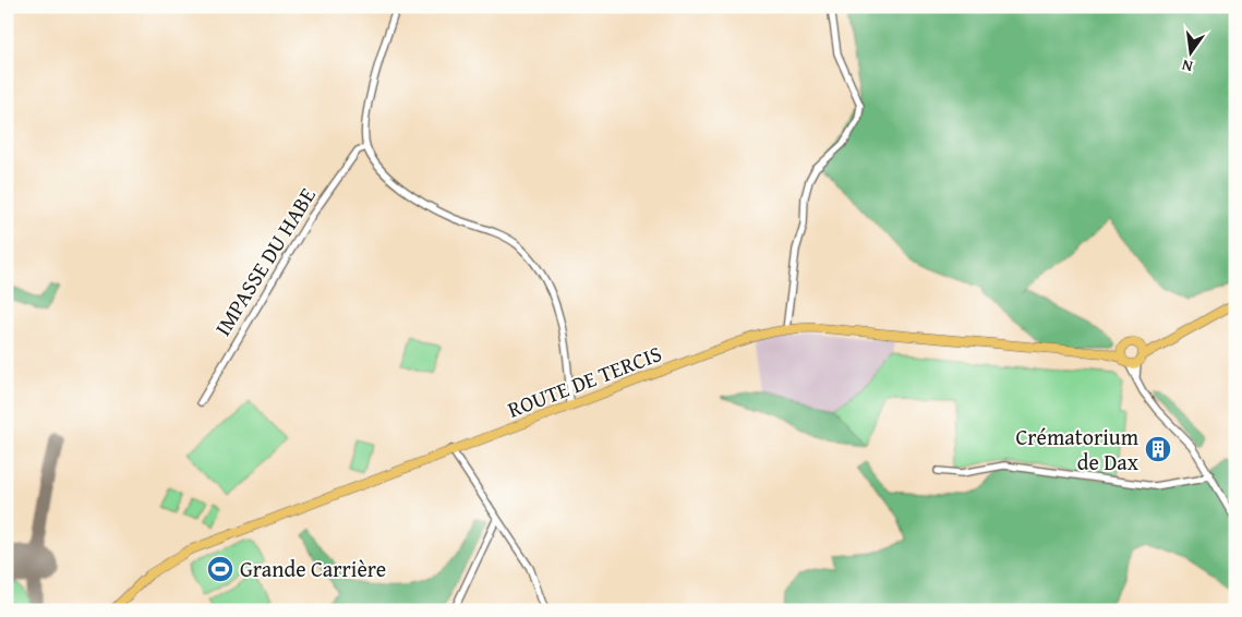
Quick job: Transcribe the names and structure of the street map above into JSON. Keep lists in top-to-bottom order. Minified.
{"streets":{"main road":["ROUTE DE TERCIS"],"street":["IMPASSE DU HABE"]},"places":{"building":["Crématorium de Dax"],"sports":["Grande Carrière"]},"north":"bottom"}
